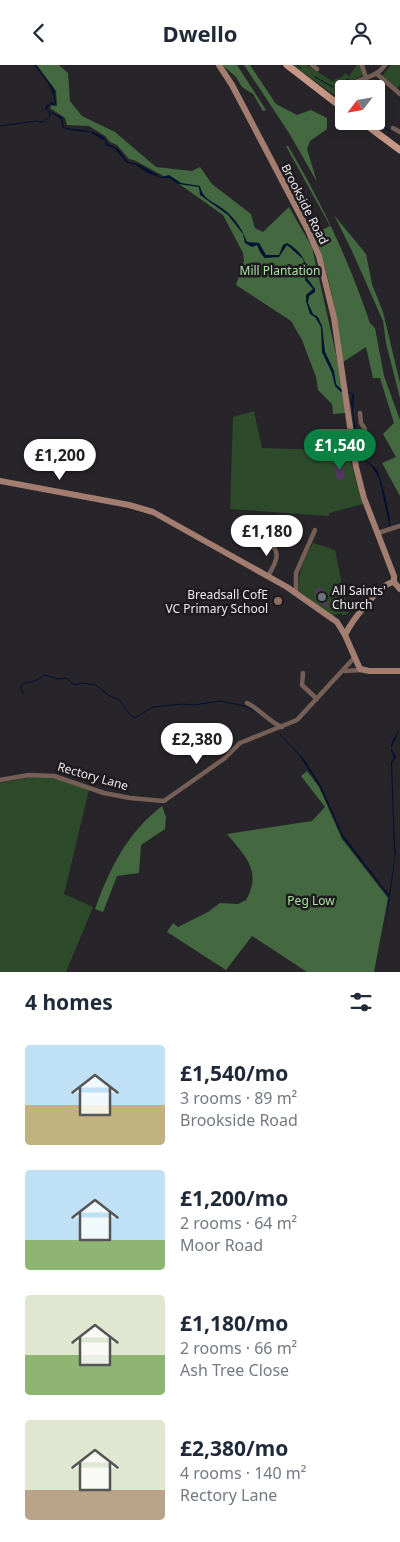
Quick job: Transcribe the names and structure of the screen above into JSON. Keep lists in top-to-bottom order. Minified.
{"streets":{"street":["Brookside Road","Rectory Lane"]},"parks":["Mill Plantation","Peg Low"],"places":["All Saints' Church","Breadsall CofE VC Primary School"],"north":"bottom left","page":{"header":"Dwello","price":["£1,540","£1,200","£1,180","£2,380"],"heading":"4 homes","list":[{"name":"£1,540/mo","note":"3 rooms · 89 m² · Brookside Road"},{"name":"£1,200/mo","note":"2 rooms · 64 m² · Moor Road"},{"name":"£1,180/mo","note":"2 rooms · 66 m² · Ash Tree Close"},{"name":"£2,380/mo","note":"4 rooms · 140 m² · Rectory Lane"}]}}
